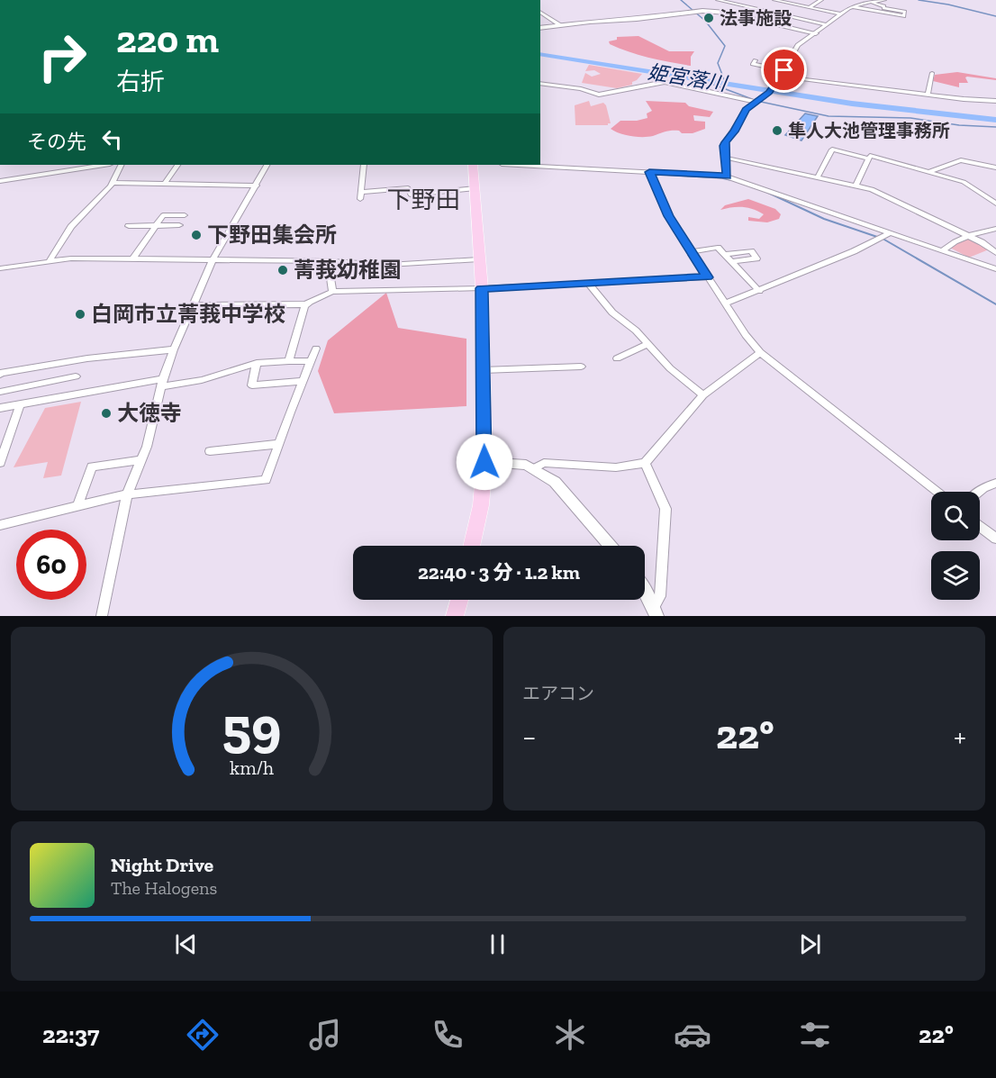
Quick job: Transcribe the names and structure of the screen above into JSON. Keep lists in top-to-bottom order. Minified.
{"districts":["下野田"],"water":["姫宮落川"],"places":["法事施設","隼人大池管理事務所","下野田集会所","菁莪幼稚園","白岡市立菁莪中学校","大徳寺"],"page":{"turn":["220 m","右折"],"then":"その先","limit":"60","trip":"22:40 · 3 分 · 1.2 km","tile":"エアコン","heat":["−","22°","+"],"song":["Night Drive","The Halogens"],"tabs":["22:37","22°"],"gauge":["59","km/h"]}}
